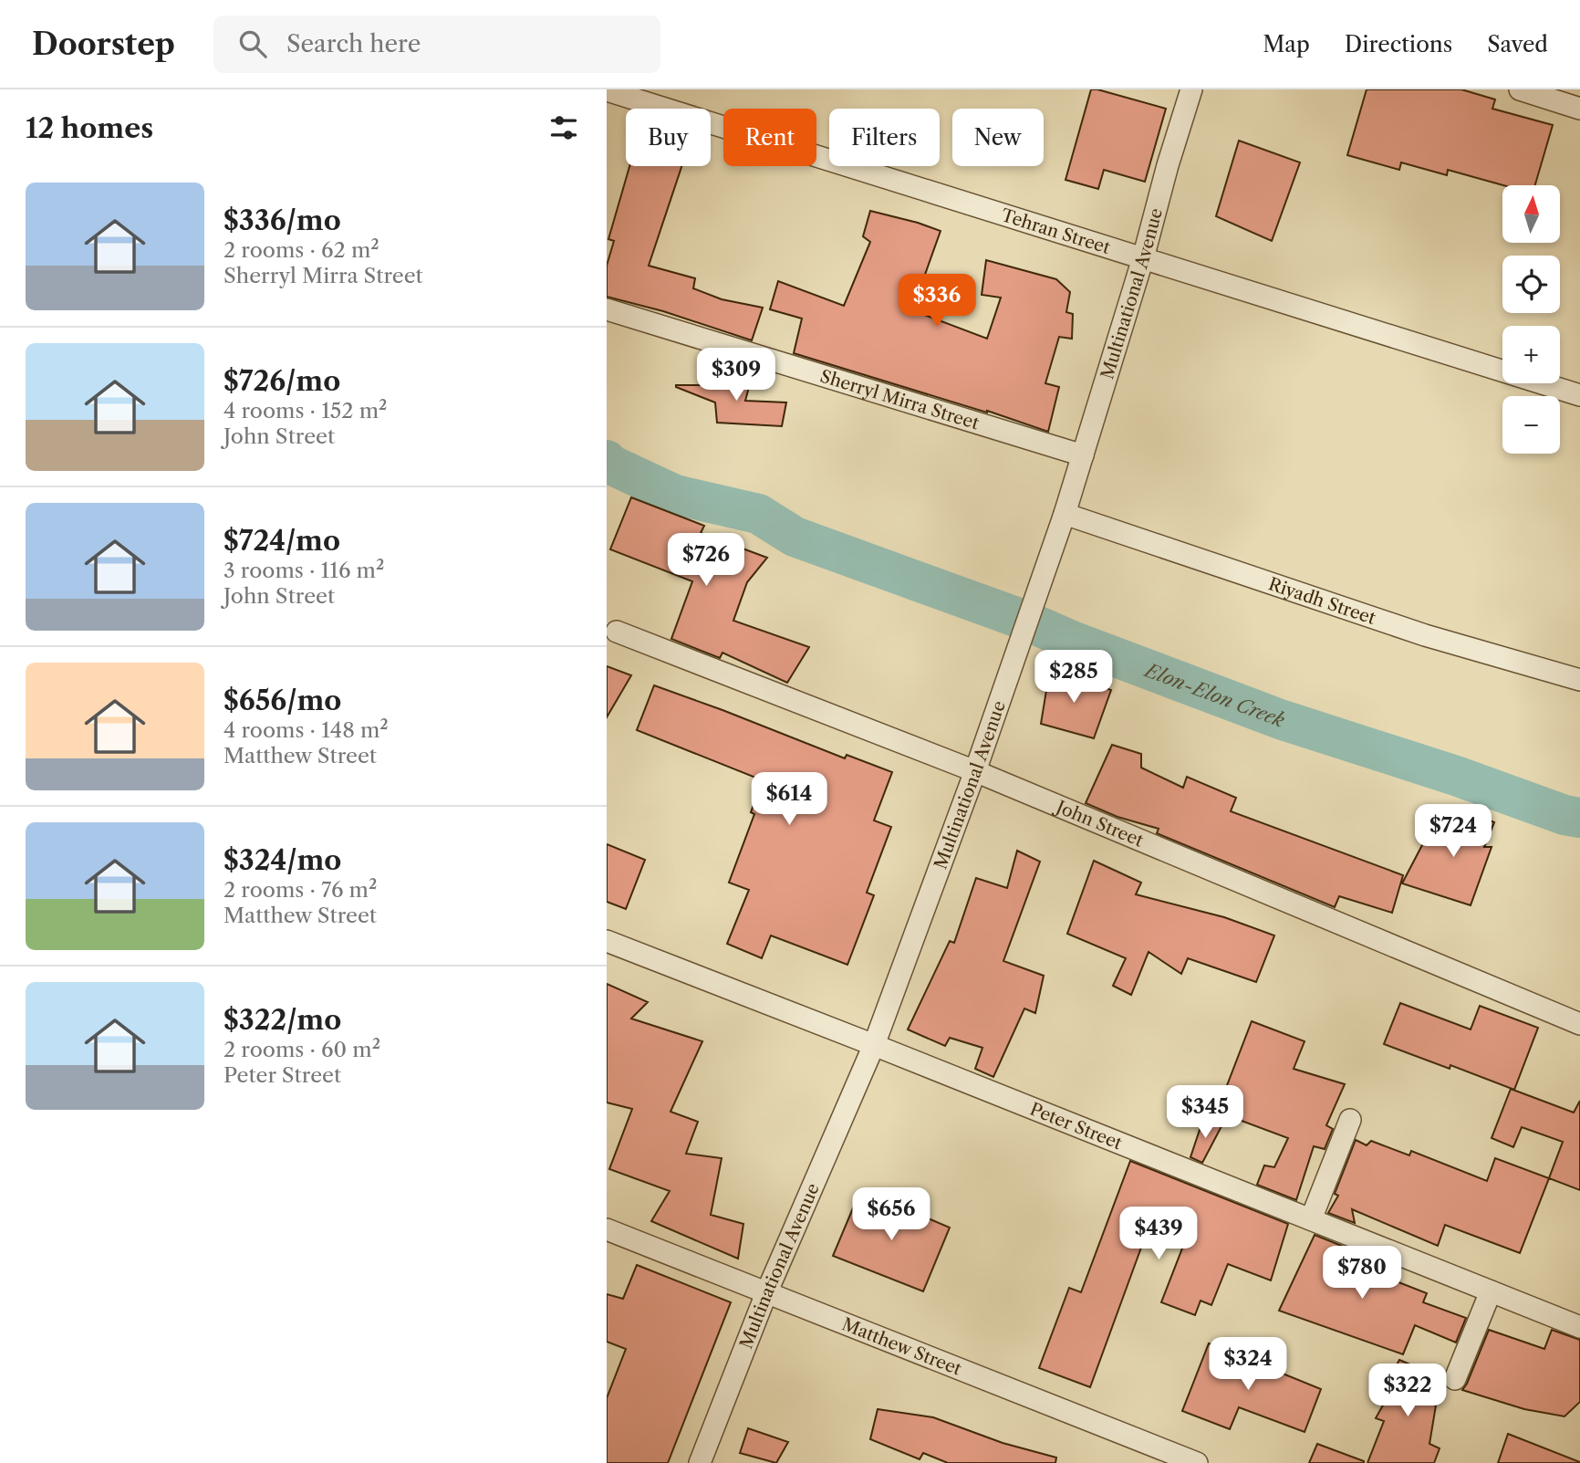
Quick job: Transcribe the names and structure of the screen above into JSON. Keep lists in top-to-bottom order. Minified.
{"streets":{"street":["Tehran Street","Multinational Avenue","Sherryl Mirra Street","Riyadh Street","John Street","Peter Street","Matthew Street"]},"crossings":[["Tehran Street","Multinational Avenue"],["Multinational Avenue","Sherryl Mirra Street"],["Multinational Avenue","Riyadh Street"],["Multinational Avenue","John Street"],["Multinational Avenue","Peter Street"],["Multinational Avenue","Matthew Street"]],"water":["Elon-Elon Creek"],"north":"top","page":{"header":"Doorstep","search":"Search here","nav":["Map","Directions","Saved"],"heading":"12 homes","chip":["Buy","Rent","Filters","New"],"list":[{"name":"$336/mo","note":"2 rooms · 62 m² · Sherryl Mirra Street"},{"name":"$726/mo","note":"4 rooms · 152 m² · John Street"},{"name":"$724/mo","note":"3 rooms · 116 m² · John Street"},{"name":"$656/mo","note":"4 rooms · 148 m² · Matthew Street"},{"name":"$324/mo","note":"2 rooms · 76 m² · Matthew Street"},{"name":"$322/mo","note":"2 rooms · 60 m² · Peter Street"}],"map_buttons":["+","−"],"price":["$336","$309","$726","$285","$614","$724","$345","$656","$439","$780","$324","$322"]}}
